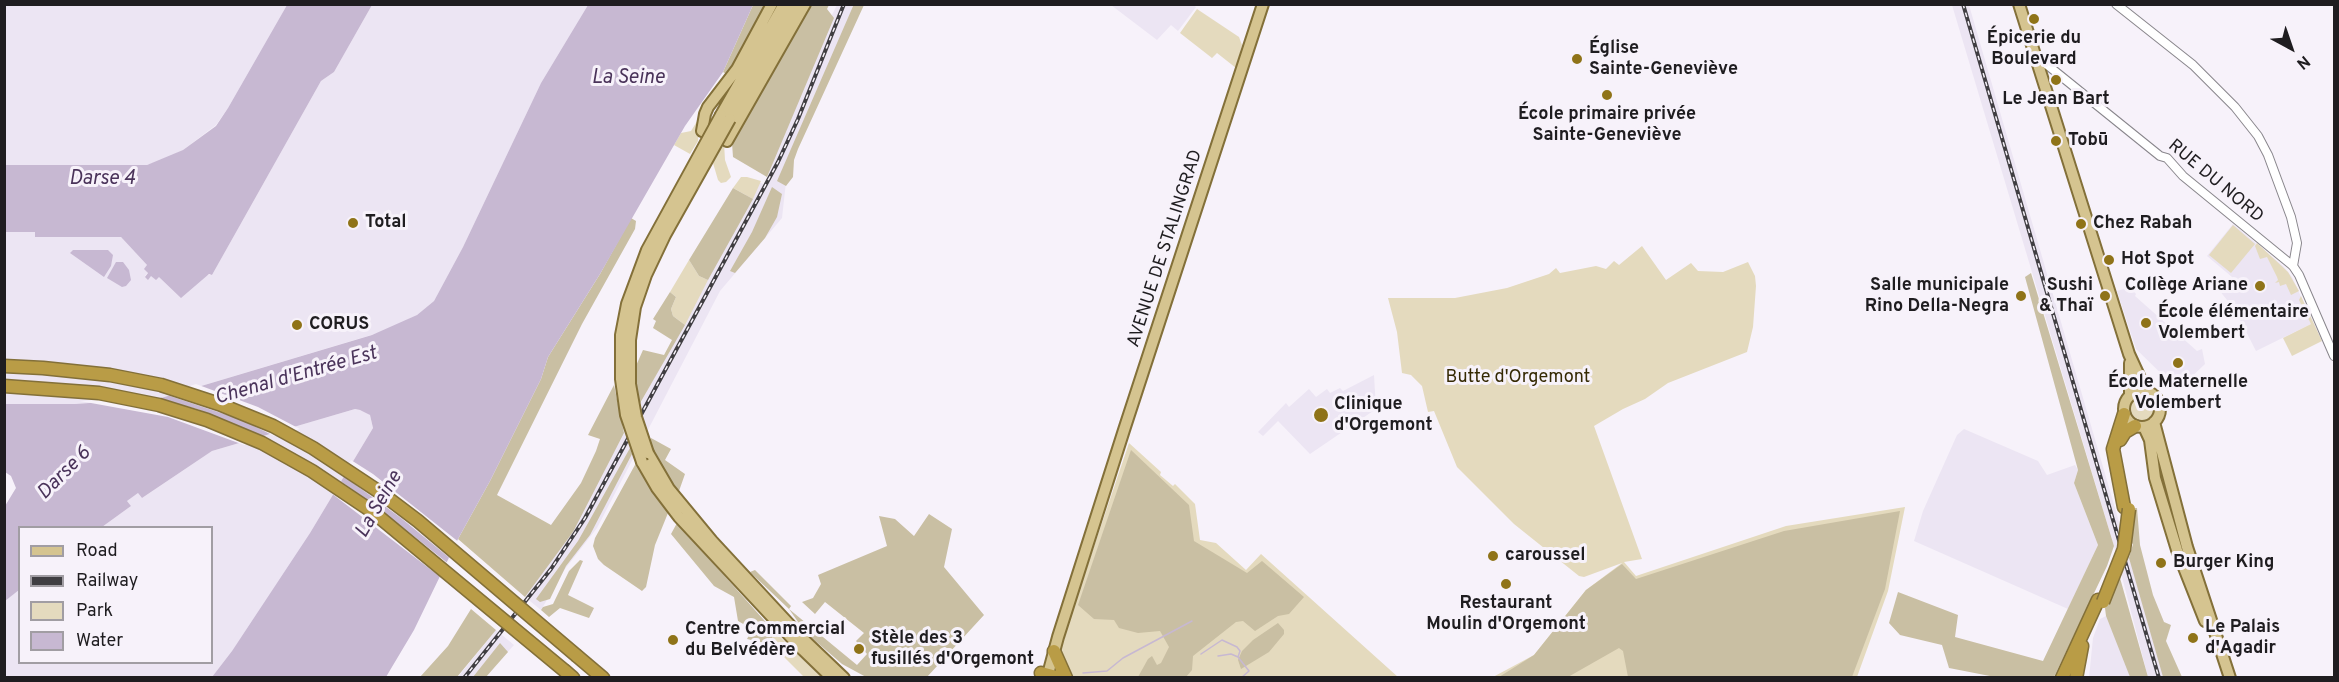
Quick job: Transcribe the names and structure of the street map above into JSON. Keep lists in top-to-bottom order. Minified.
{"streets":{"main road":["AVENUE DE STALINGRAD"],"street":["RUE DU NORD"]},"water":["La Seine","Darse 4","Chenal d'Entrée Est","Darse 6"],"parks":["Butte d'Orgemont"],"places":["Épicerie du Boulevard","Église Sainte-Geneviève","Le Jean Bart","École primaire privée Sainte-Geneviève","Tobū","Total","Chez Rabah","Hot Spot","Collège Ariane","Salle municipale Rino Della-Negra","Sushi & Thaï","École élémentaire Volembert","CORUS","École Maternelle Volembert","Clinique d'Orgemont","caroussel","Burger King","Restaurant Moulin d'Orgemont","Le Palais d'Agadir","Centre Commercial du Belvédère","Stèle des 3 fusillés d'Orgemont"],"legend":["Road","Railway","Park","Water"],"north":"bottom right"}
